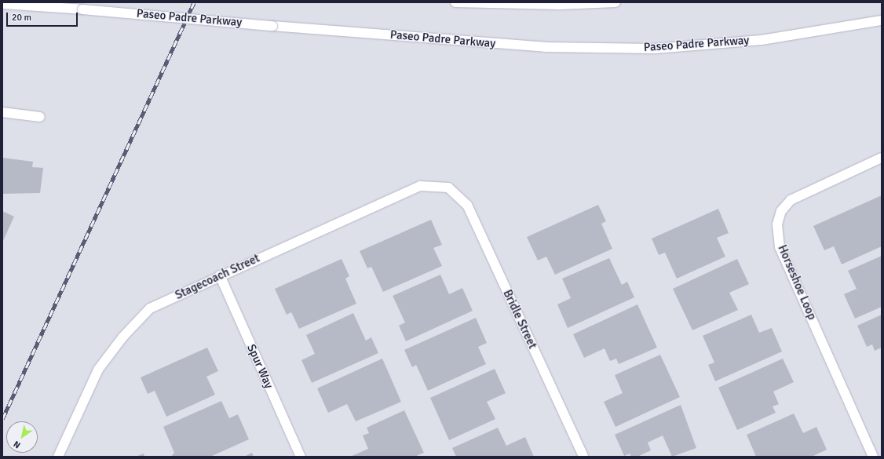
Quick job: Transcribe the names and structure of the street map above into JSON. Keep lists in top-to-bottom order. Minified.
{"streets":{"street":["Paseo Padre Parkway","Stagecoach Street","Horseshoe Loop","Bridle Street","Spur Way"]},"crossings":[["Stagecoach Street","Bridle Street"],["Stagecoach Street","Spur Way"]],"scale_bar":"20 m","north":"bottom left"}
